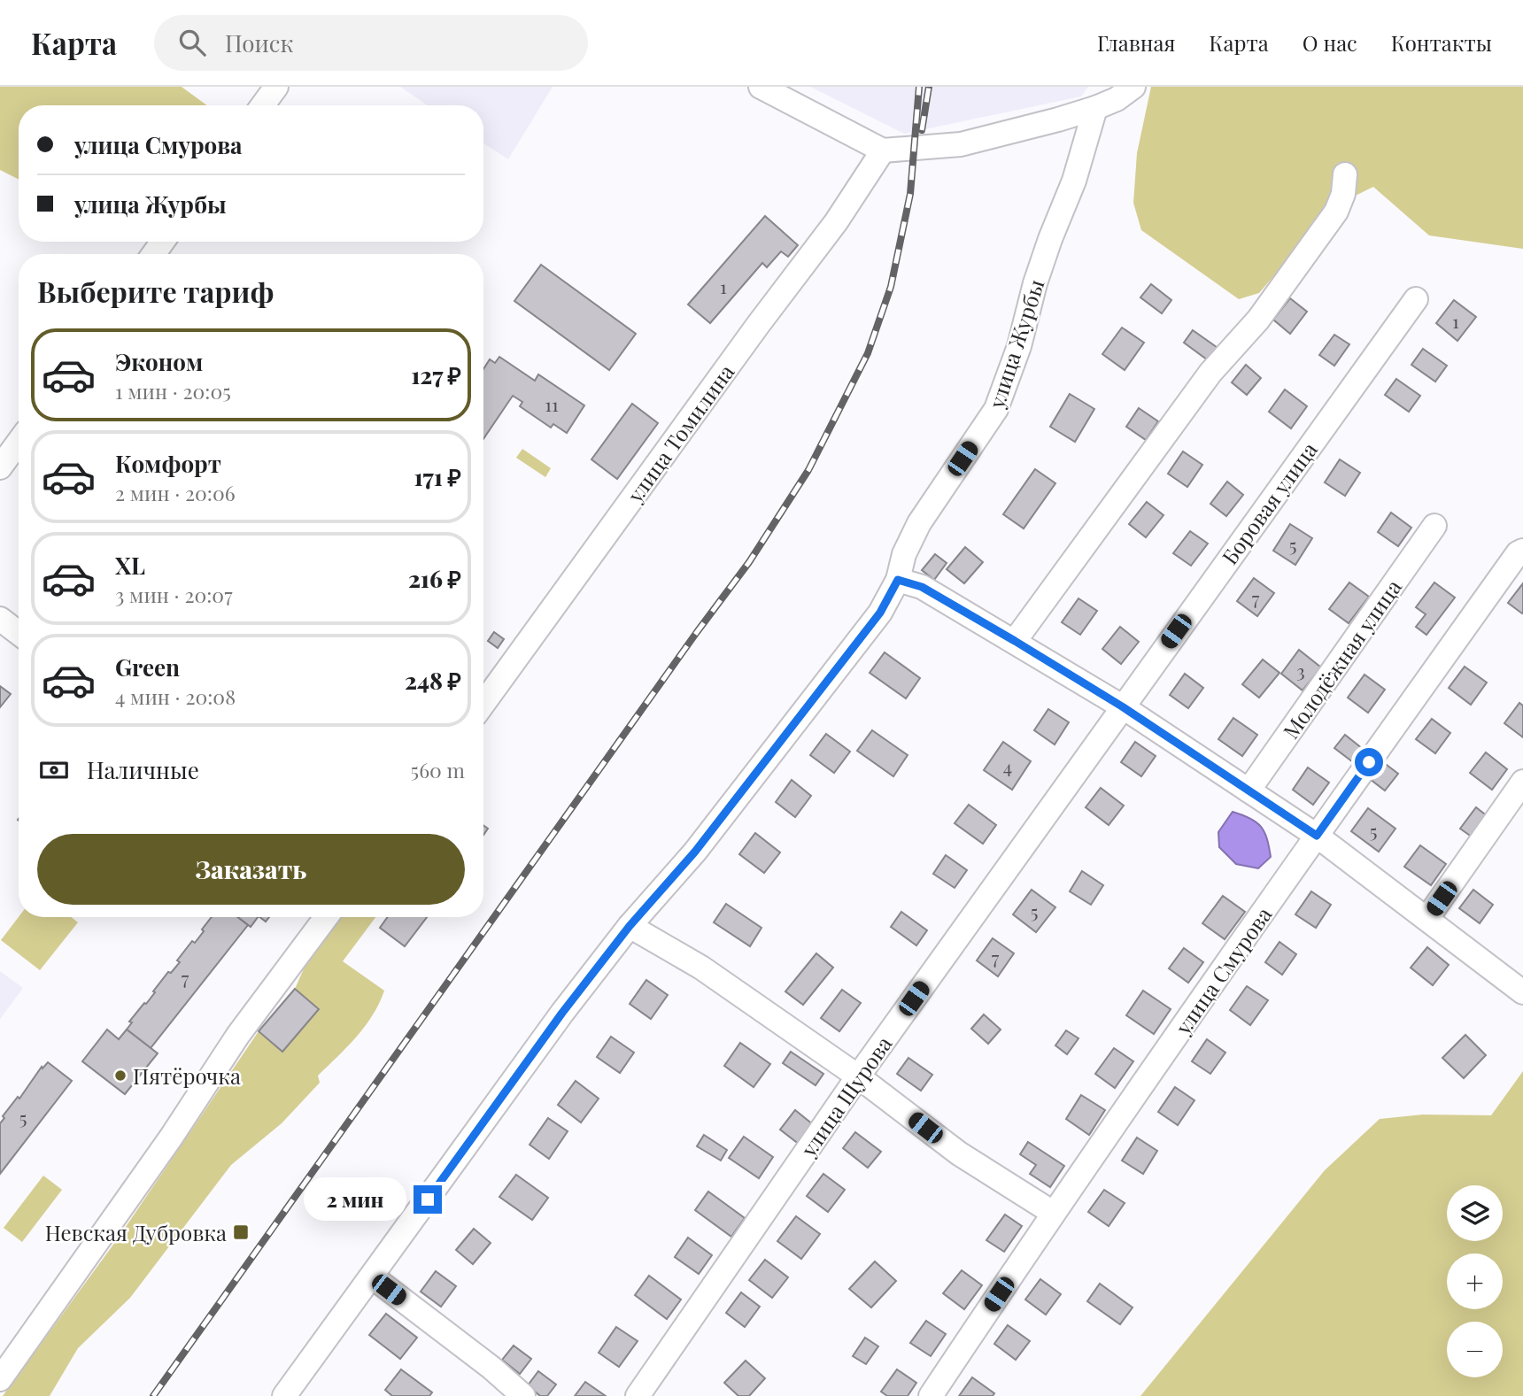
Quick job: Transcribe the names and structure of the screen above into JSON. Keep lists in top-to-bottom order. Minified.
{"streets":{"street":["улица Журбы","улица Томилина","Боровая улица","Молодёжная улица","улица Смурова","улица Щурова"]},"crossings":[["Боровая улица","улица Щурова"]],"places":{"other":["Пятёрочка"],"transit":["Невская Дубровка"]},"house_numbers":["1","1","11","5","7","3","4","5","5","7","7","5"],"page":{"header":"Карта","search":"Поиск","nav":["Главная","Карта","О нас","Контакты"],"banner":["улица Смурова","улица Журбы"],"heading":"Выберите тариф","list":[{"name":"Эконом","note":"1 мин · 20:05","value":"127 ₽"},{"name":"Комфорт","note":"2 мин · 20:06","value":"171 ₽"},{"name":"XL","note":"3 мин · 20:07","value":"216 ₽"},{"name":"Green","note":"4 мин · 20:08","value":"248 ₽"}],"pay":["Наличные","560 m"],"buttons":"Заказать","bubble":"2 мин","map_buttons":["+","−"]}}
